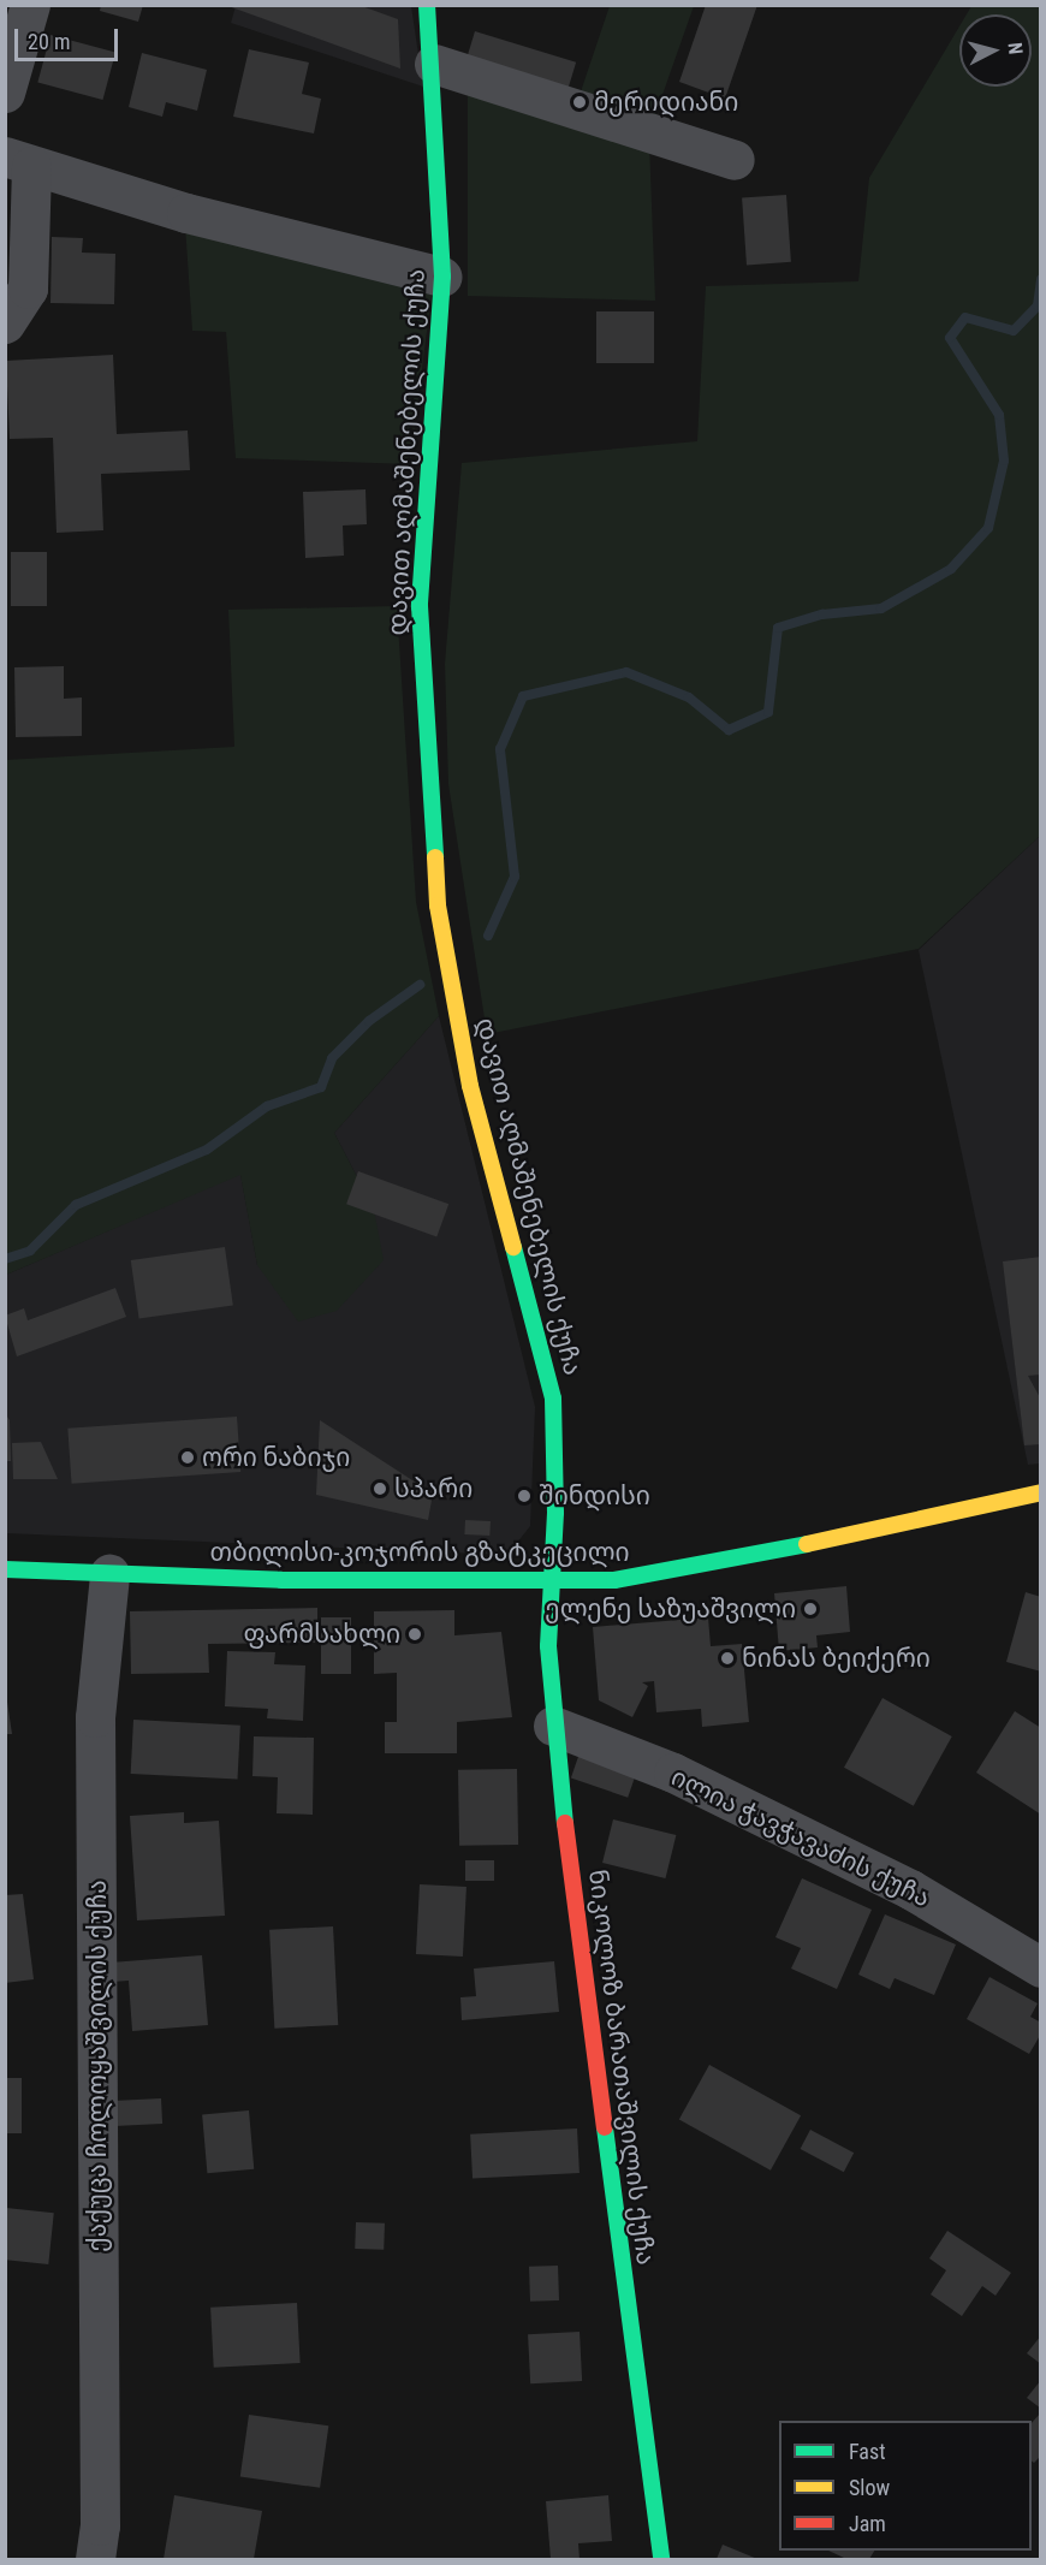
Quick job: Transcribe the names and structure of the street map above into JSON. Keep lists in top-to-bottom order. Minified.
{"streets":{"main road":["დავით აღმაშენებელის ქუჩა","თბილისი-კოჯორის გზატკეცილი","ნიკოლოზ ბარათაშვილის ქუჩა"],"street":["ილია ჭავჭავაძის ქუჩა","ქაქუცა ჩოლოყაშვილის ქუჩა"]},"crossings":[["დავით აღმაშენებელის ქუჩა","თბილისი-კოჯორის გზატკეცილი"],["დავით აღმაშენებელის ქუჩა","ნიკოლოზ ბარათაშვილის ქუჩა"],["თბილისი-კოჯორის გზატკეცილი","ქაქუცა ჩოლოყაშვილის ქუჩა"],["თბილისი-კოჯორის გზატკეცილი","ნიკოლოზ ბარათაშვილის ქუჩა"],["ილია ჭავჭავაძის ქუჩა","ნიკოლოზ ბარათაშვილის ქუჩა"]],"places":["მერიდიანი","ორი ნაბიჯი","სპარი","შინდისი","ელენე საზუაშვილი","ფარმსახლი","ნინას ბეიქერი"],"legend":["Fast","Slow","Jam"],"scale_bar":"20 m","north":"right"}
